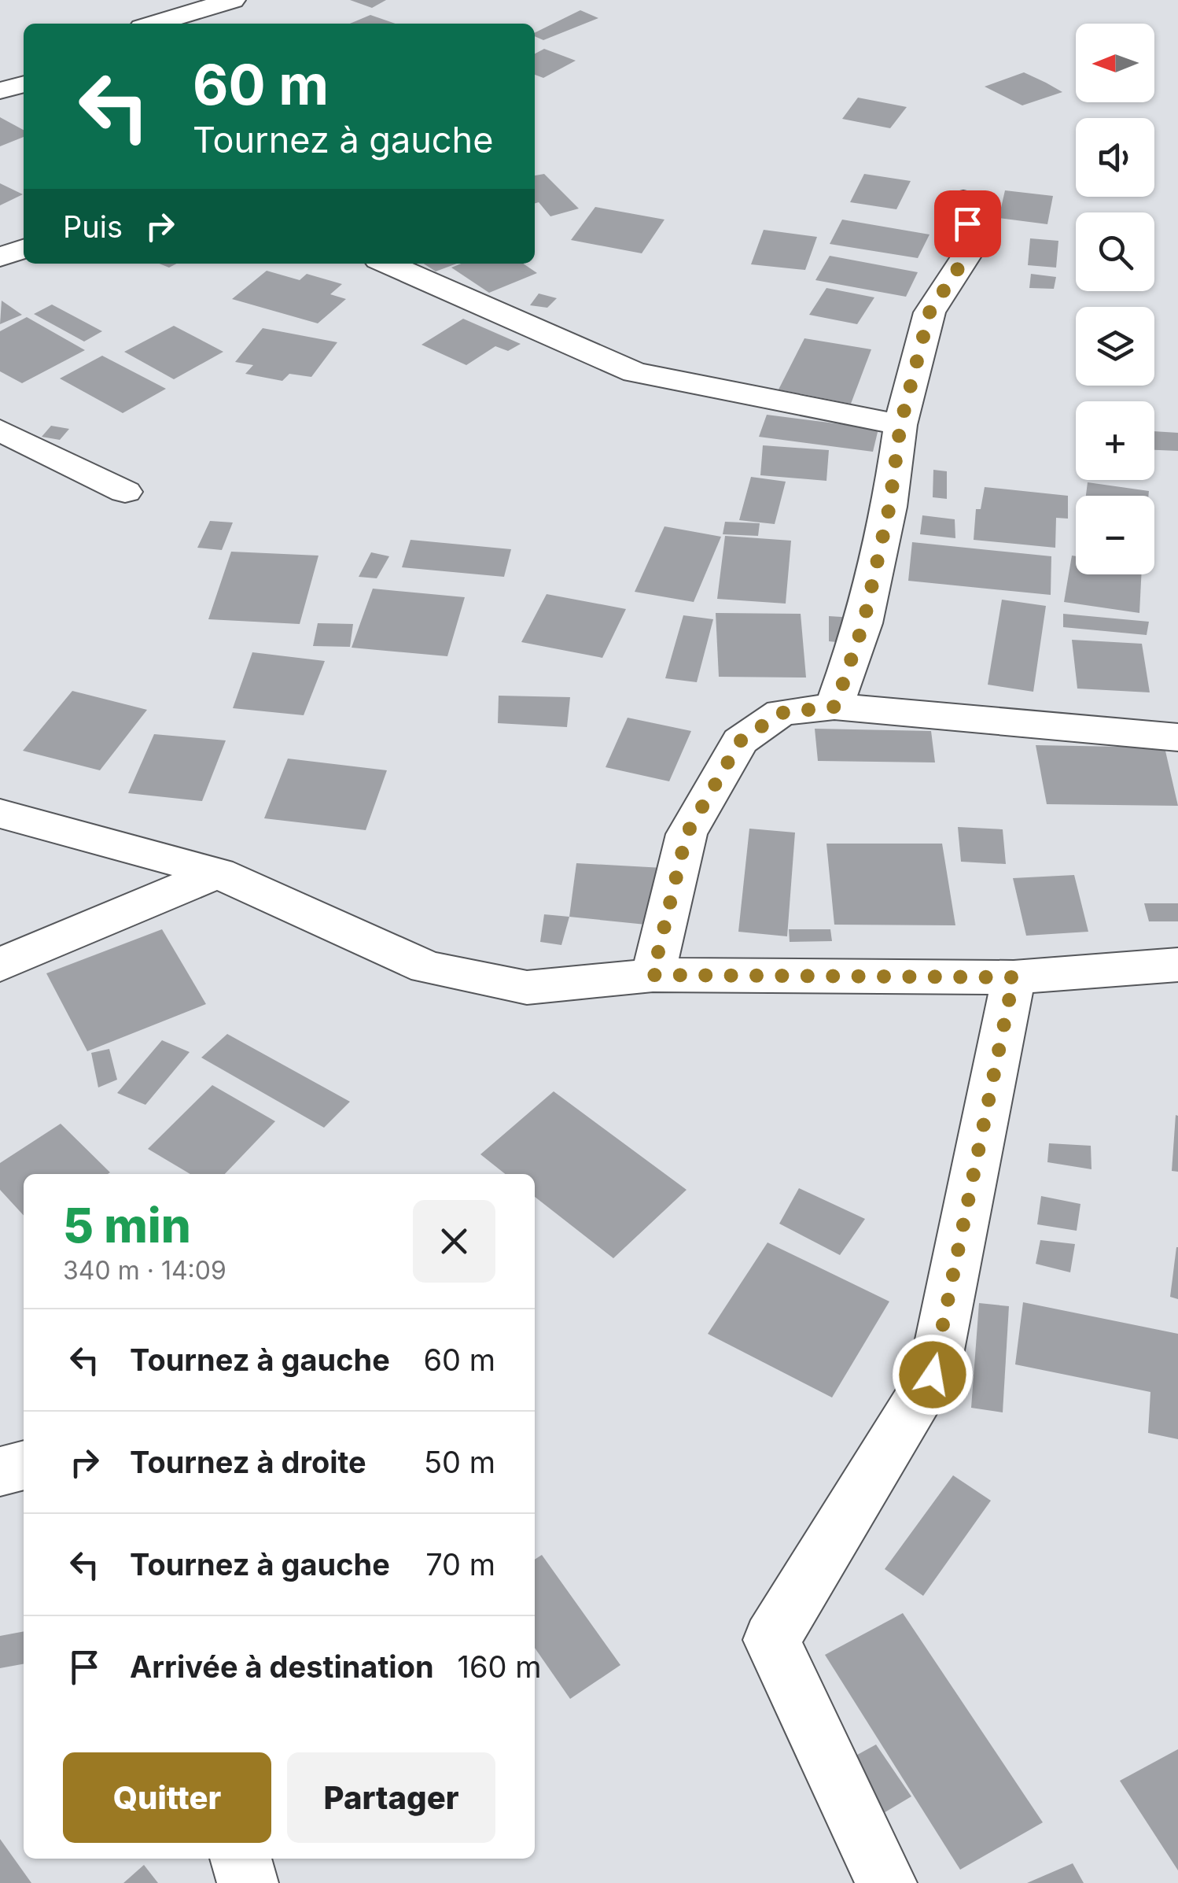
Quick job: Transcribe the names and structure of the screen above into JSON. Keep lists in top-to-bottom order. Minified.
{"north":"left","page":{"map_buttons":["+","−"],"turn":["60 m","Tournez à gauche"],"then":"Puis","heading":["5 min","340 m · 14:09"],"list":[{"name":"Tournez à gauche","value":"60 m"},{"name":"Tournez à droite","value":"50 m"},{"name":"Tournez à gauche","value":"70 m"},{"name":"Arrivée à destination","value":"160 m"}],"buttons":["Quitter","Partager"]}}
